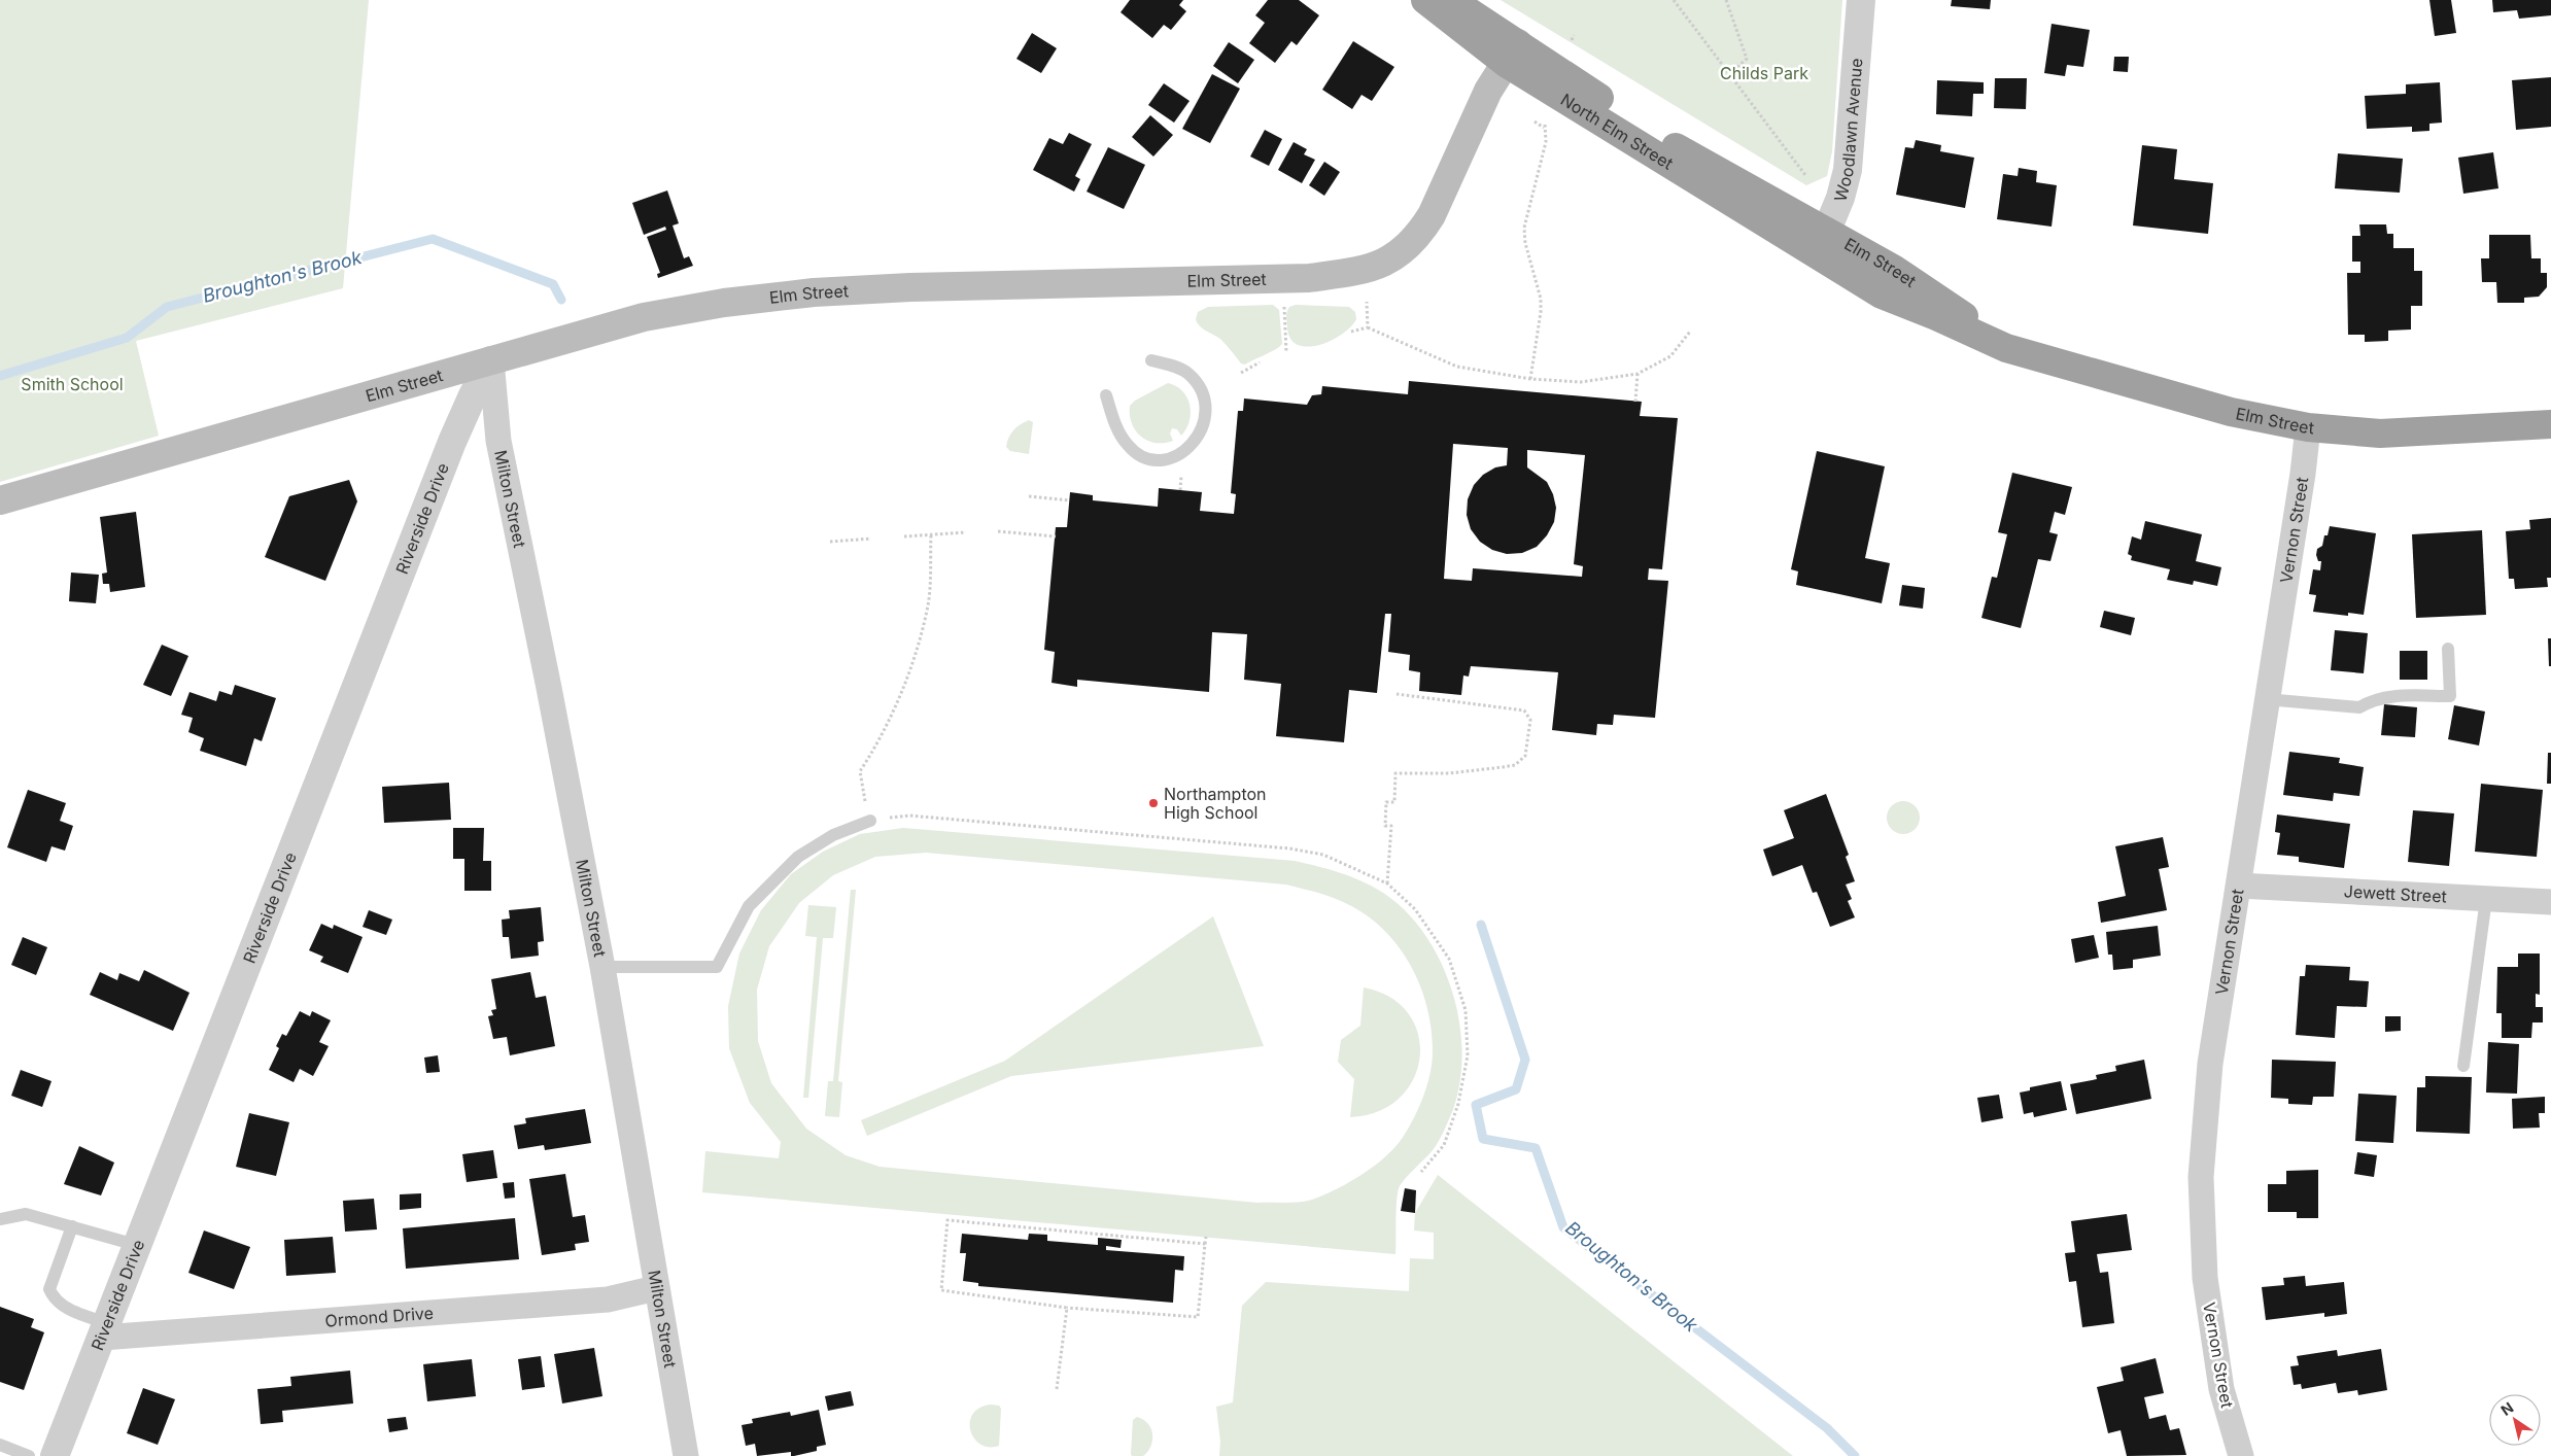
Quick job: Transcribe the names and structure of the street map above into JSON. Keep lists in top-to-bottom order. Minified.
{"streets":{"highway":["North Elm Street","Elm Street"],"street":["Woodlawn Avenue","Milton Street","Riverside Drive","Vernon Street","Jewett Street","Ormond Drive"]},"crossings":[["Woodlawn Avenue","North Elm Street"],["Woodlawn Avenue","Elm Street"],["North Elm Street","Elm Street"],["Elm Street","Milton Street"],["Elm Street","Riverside Drive"],["Elm Street","Vernon Street"],["Milton Street","Riverside Drive"],["Milton Street","Ormond Drive"],["Riverside Drive","Ormond Drive"],["Vernon Street","Jewett Street"]],"water":["Broughton's Brook"],"parks":["Childs Park","Smith School"],"places":["Northampton High School"],"north":"top left"}
